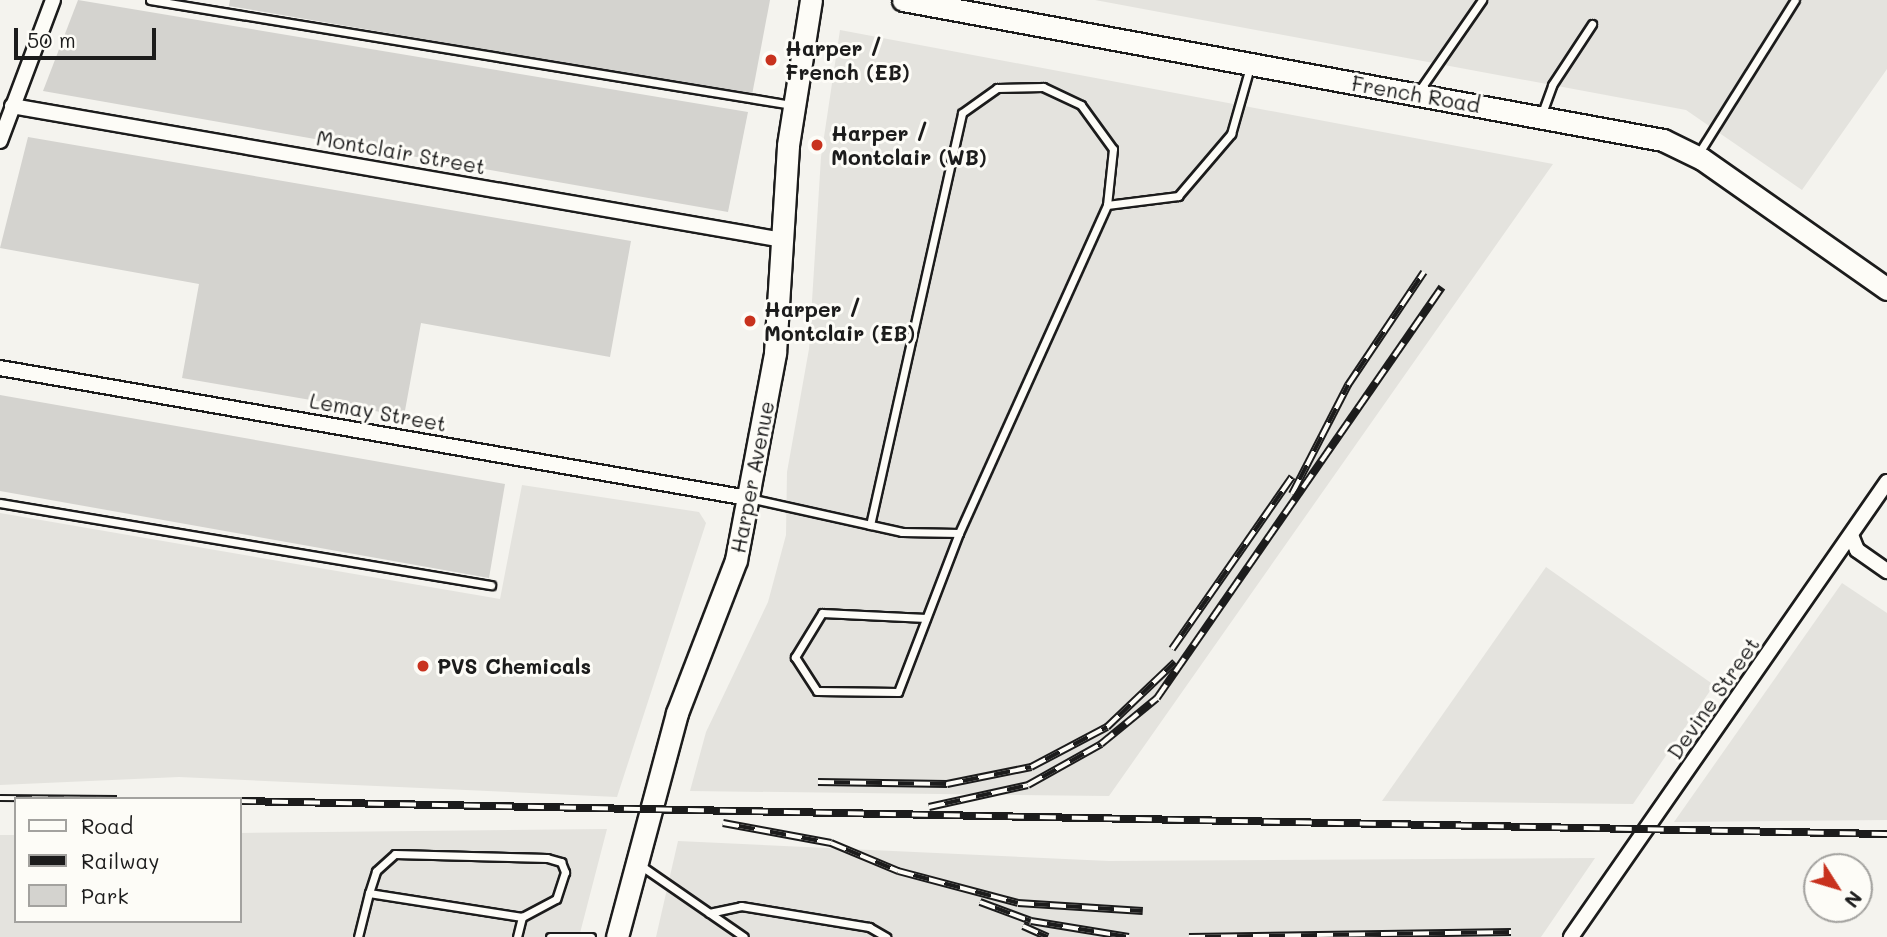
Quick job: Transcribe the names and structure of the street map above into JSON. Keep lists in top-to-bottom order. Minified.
{"streets":{"street":["French Road","Montclair Street","Lemay Street","Harper Avenue","Devine Street"]},"crossings":[["Montclair Street","Harper Avenue"],["Lemay Street","Harper Avenue"]],"places":["Harper / French (EB)","Harper / Montclair (WB)","Harper / Montclair (EB)","PVS Chemicals"],"legend":["Road","Railway","Park"],"scale_bar":"50 m","north":"bottom right"}
